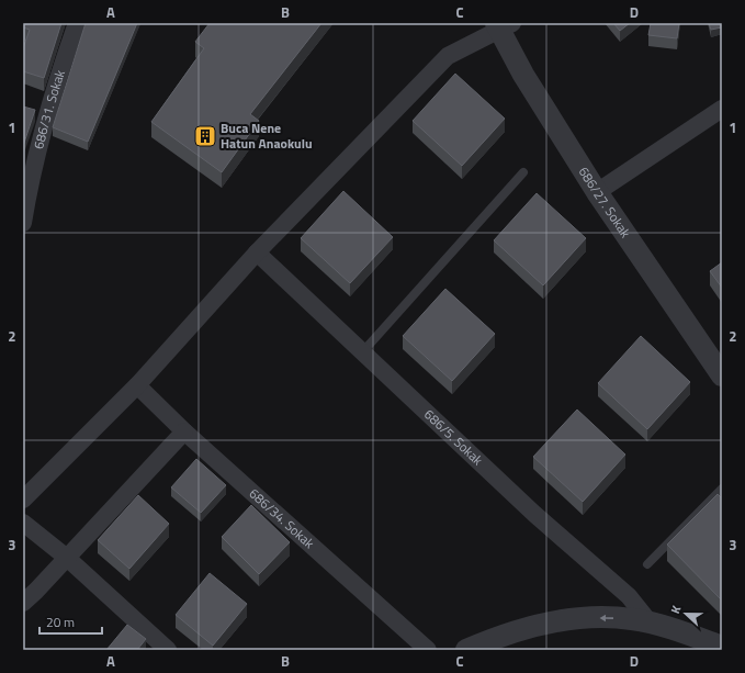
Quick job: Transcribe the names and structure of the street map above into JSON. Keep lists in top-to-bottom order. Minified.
{"streets":{"street":["686/31. Sokak","686/27. Sokak","686/5. Sokak","686/34. Sokak"]},"places":{"building":["Buca Nene Hatun Anaokulu"]},"scale_bar":"20 m","north":"left","grid":{"columns":["A","B","C","D"],"rows":["1","2","3"]}}
